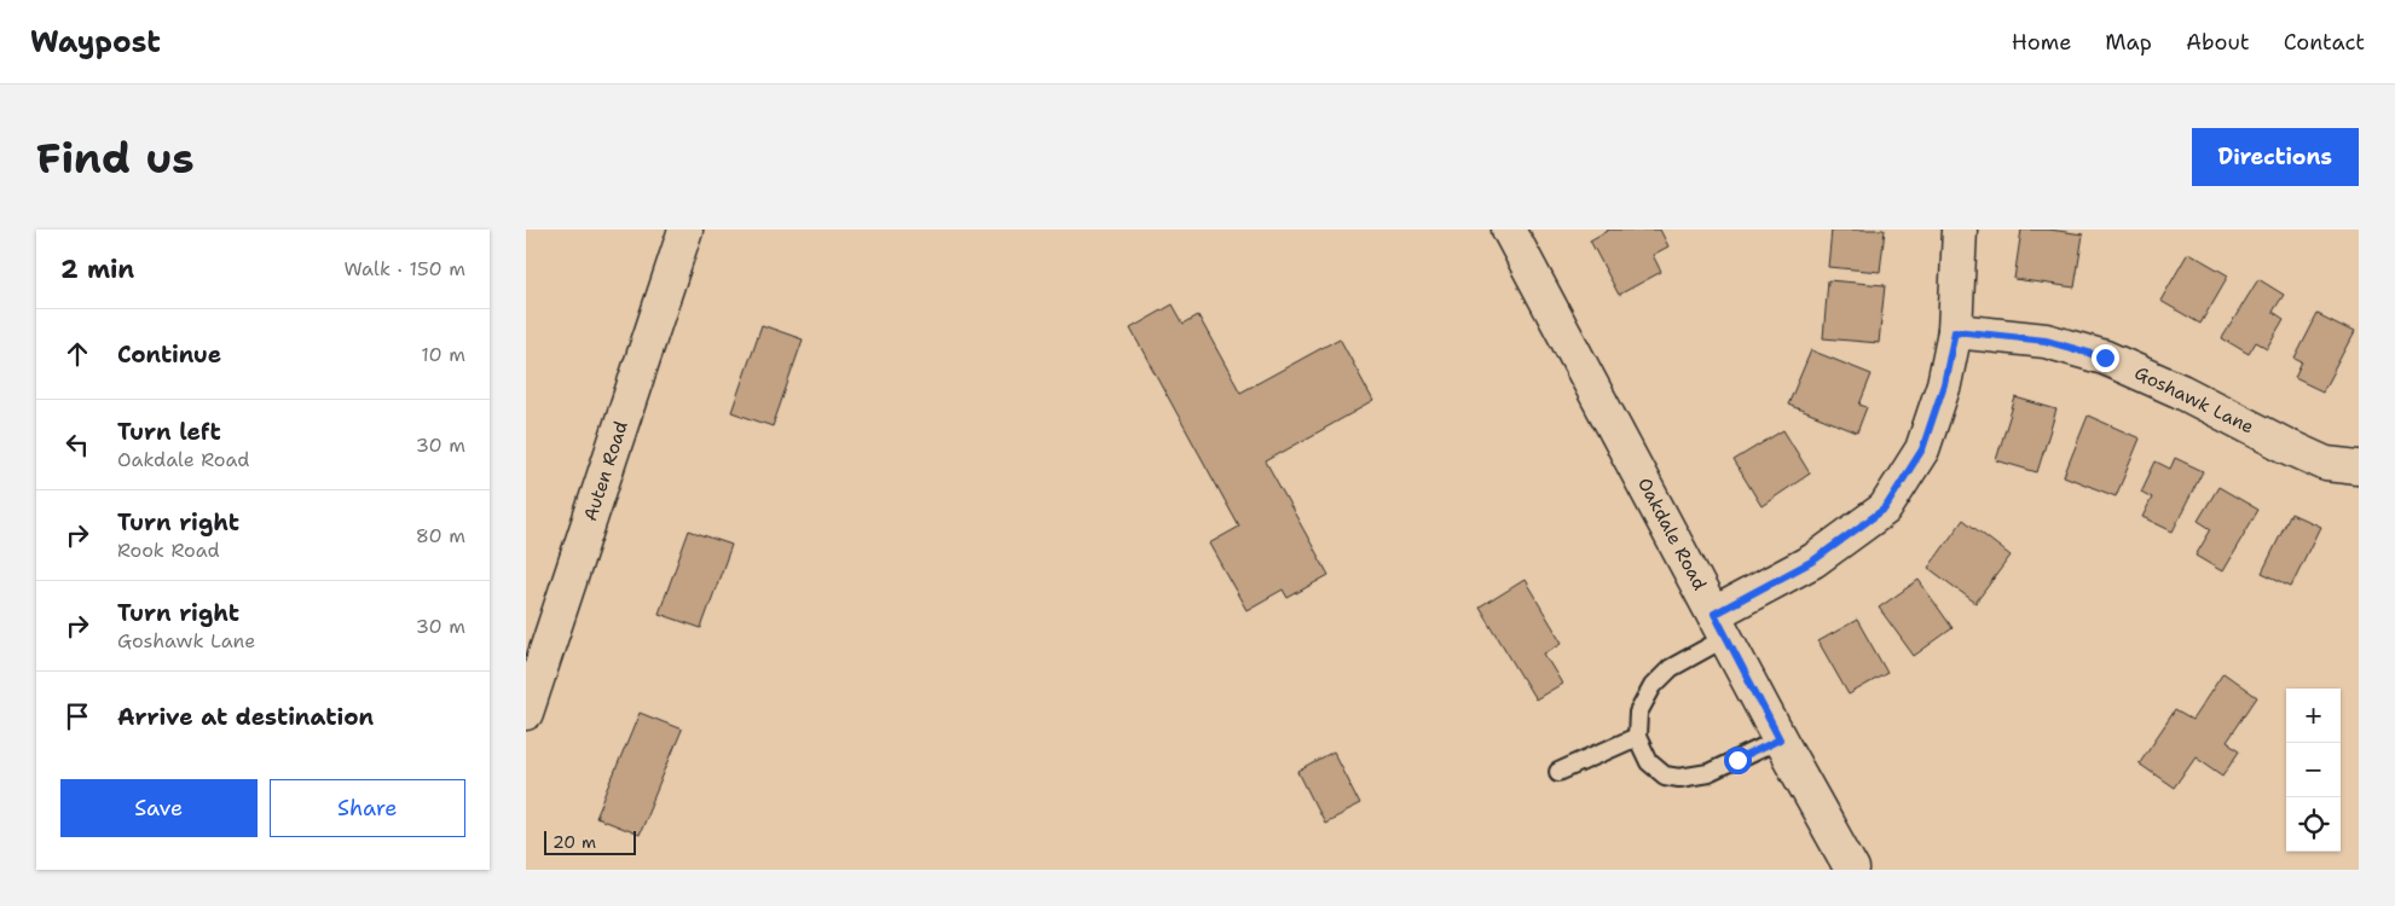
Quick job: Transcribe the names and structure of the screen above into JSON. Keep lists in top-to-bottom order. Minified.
{"streets":{"street":["Goshawk Lane","Auten Road","Oakdale Road"]},"scale_bar":"20 m","page":{"header":"Waypost","nav":["Home","Map","About","Contact"],"buttons":["Directions",["Save","Share"]],"title":"Find us","heading":["2 min","Walk · 150 m"],"list":[["Continue","10 m"],["Turn left","Oakdale Road","30 m"],["Turn right","Rook Road","80 m"],["Turn right","Goshawk Lane","30 m"],"Arrive at destination"],"map_buttons":["+","−"],"scale":"20 m"}}
